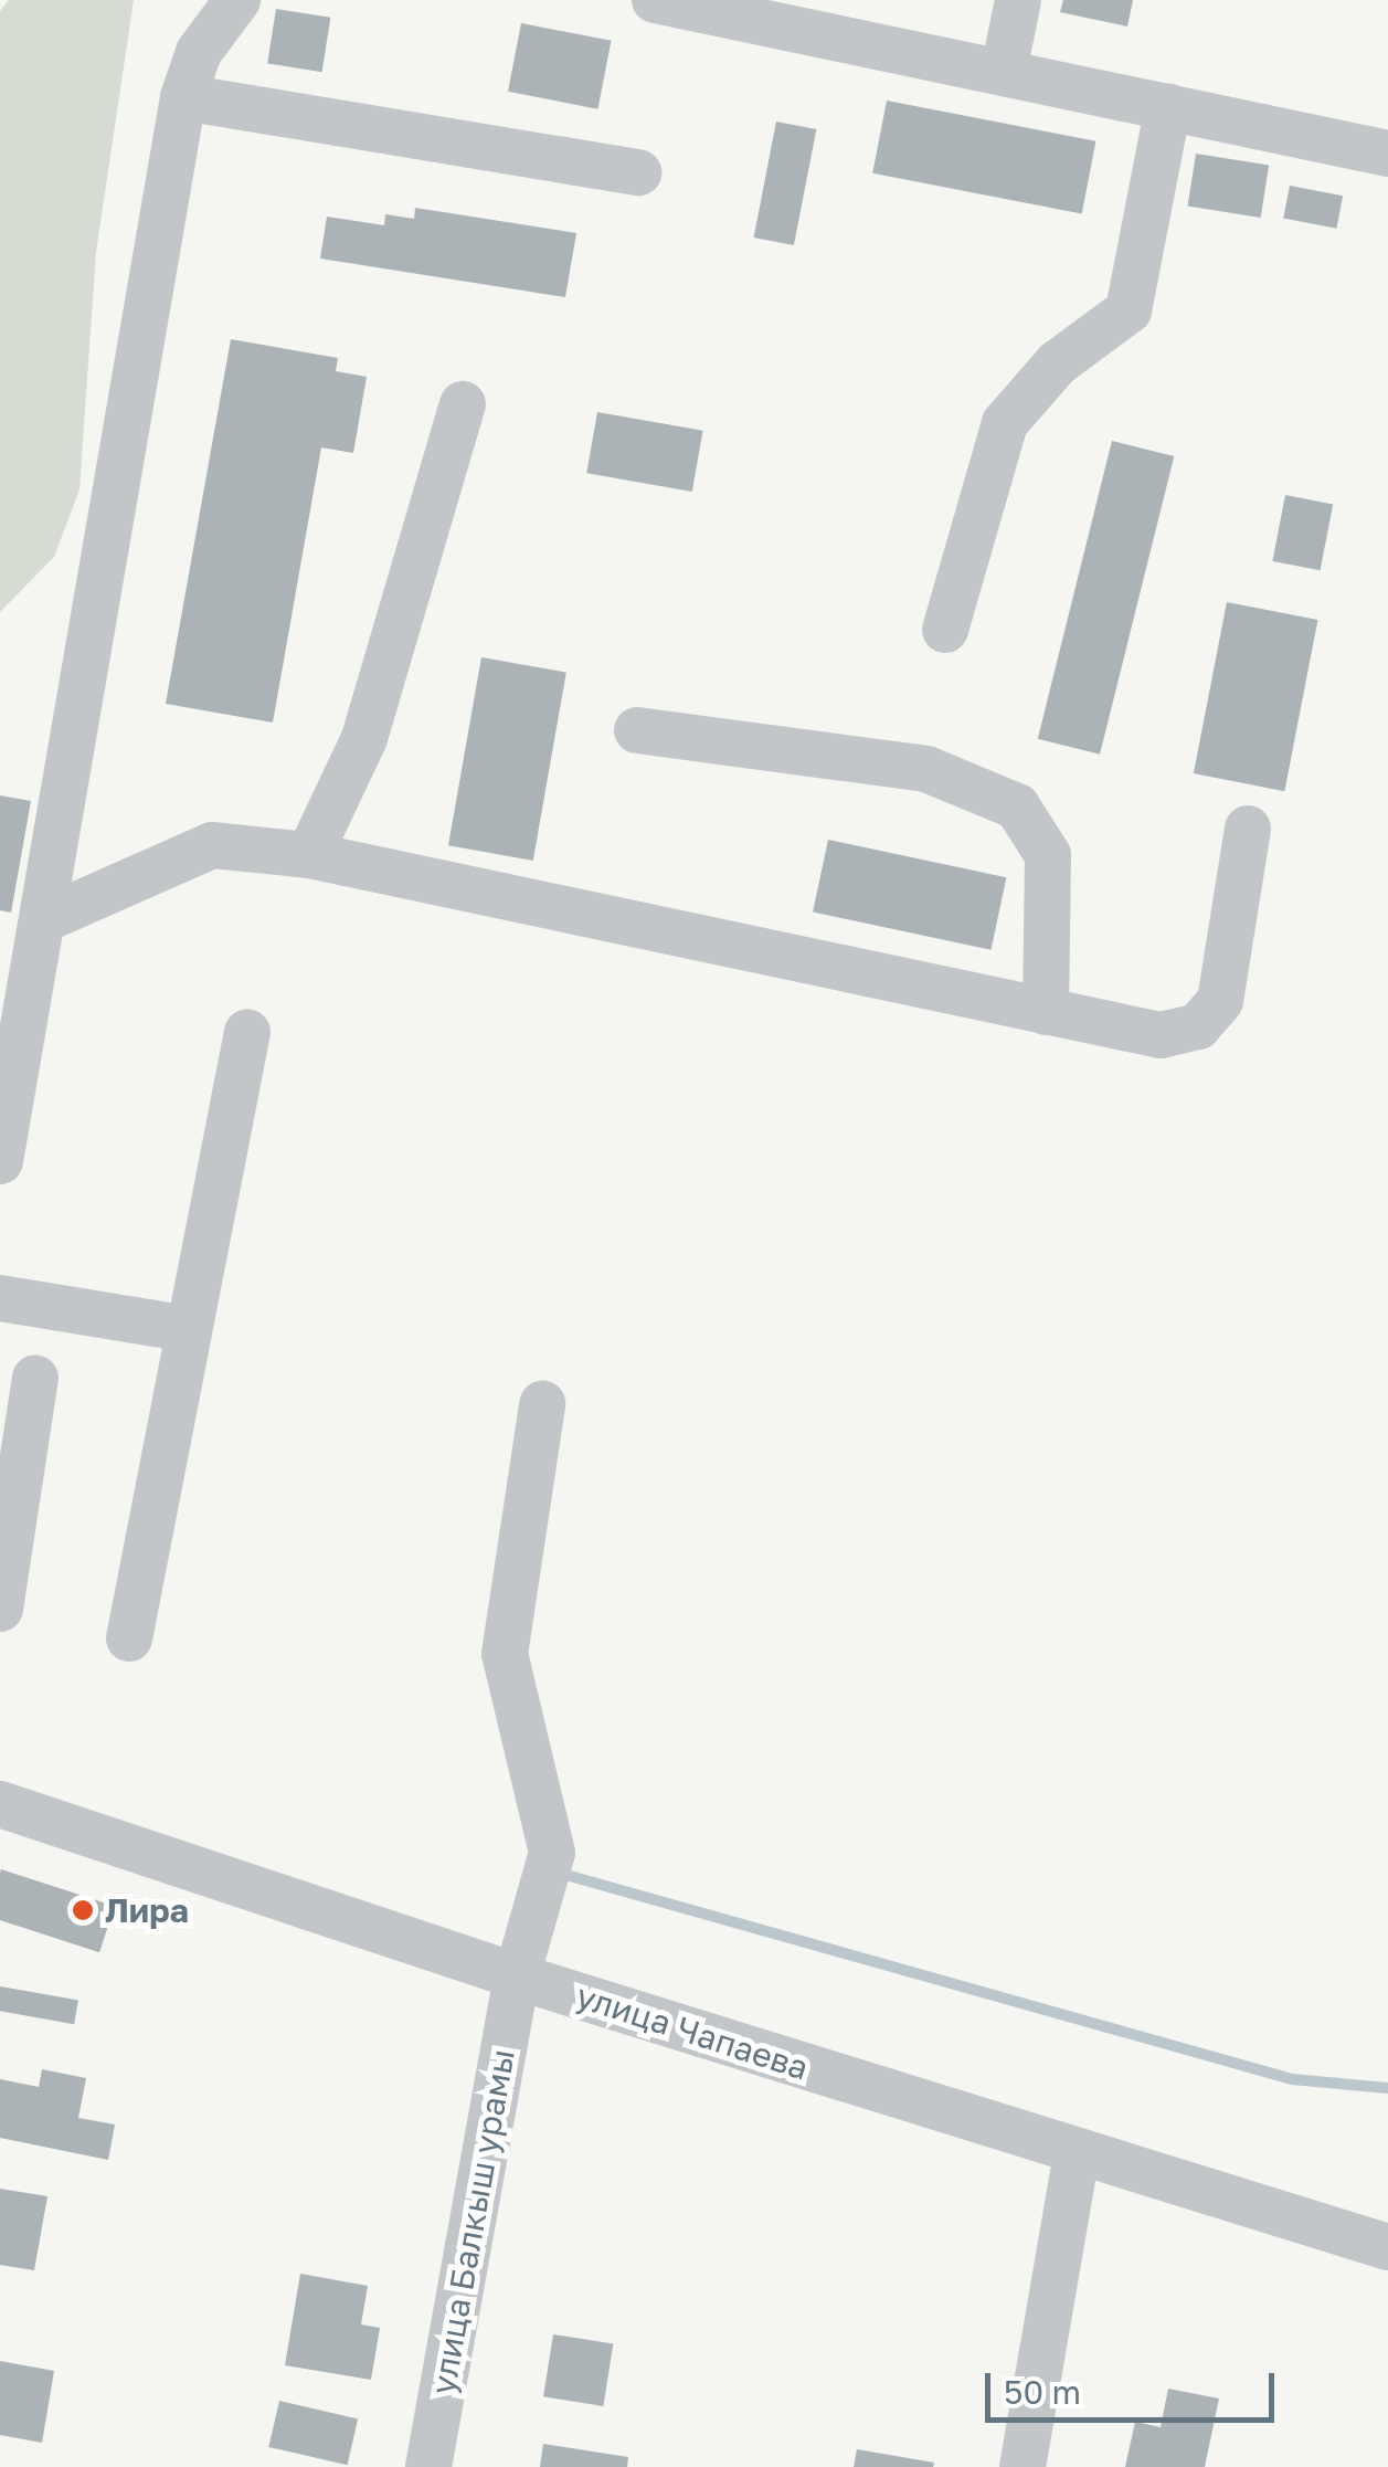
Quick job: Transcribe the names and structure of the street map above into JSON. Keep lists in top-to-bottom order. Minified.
{"streets":{"street":["улица Чапаева","улица Балкыш урамы"]},"crossings":[["улица Чапаева","улица Балкыш урамы"]],"places":["Лира"],"scale_bar":"50 m"}
